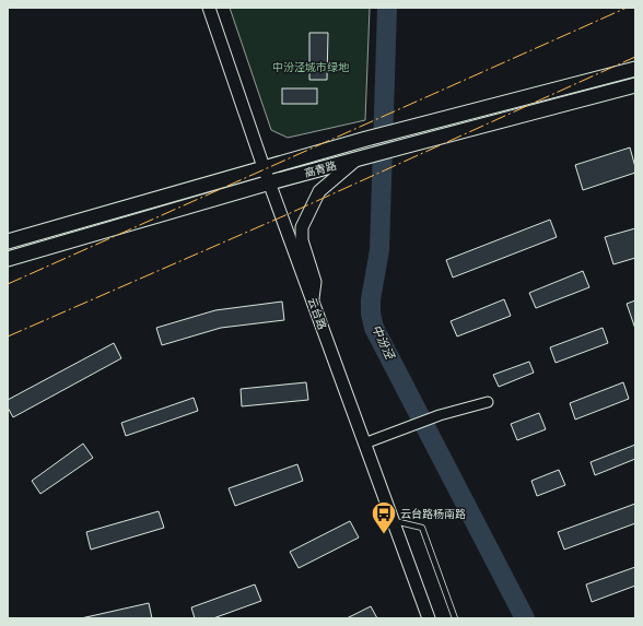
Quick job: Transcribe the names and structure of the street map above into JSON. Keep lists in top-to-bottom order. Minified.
{"streets":{"main road":["高青路"],"street":["云台路"]},"crossings":[["高青路","云台路"]],"water":["中汾泾"],"parks":["中汾泾城市绿地"],"places":{"bus stop":["云台路杨南路"]}}
